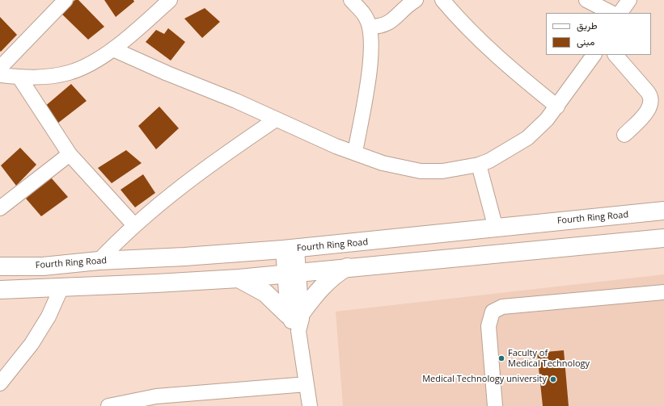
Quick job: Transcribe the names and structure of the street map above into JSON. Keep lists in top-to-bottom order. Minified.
{"streets":{"main road":["Fourth Ring Road"]},"places":["Faculty of Medical Technology","Medical Technology university"],"legend":["طريق","مبنى"]}
